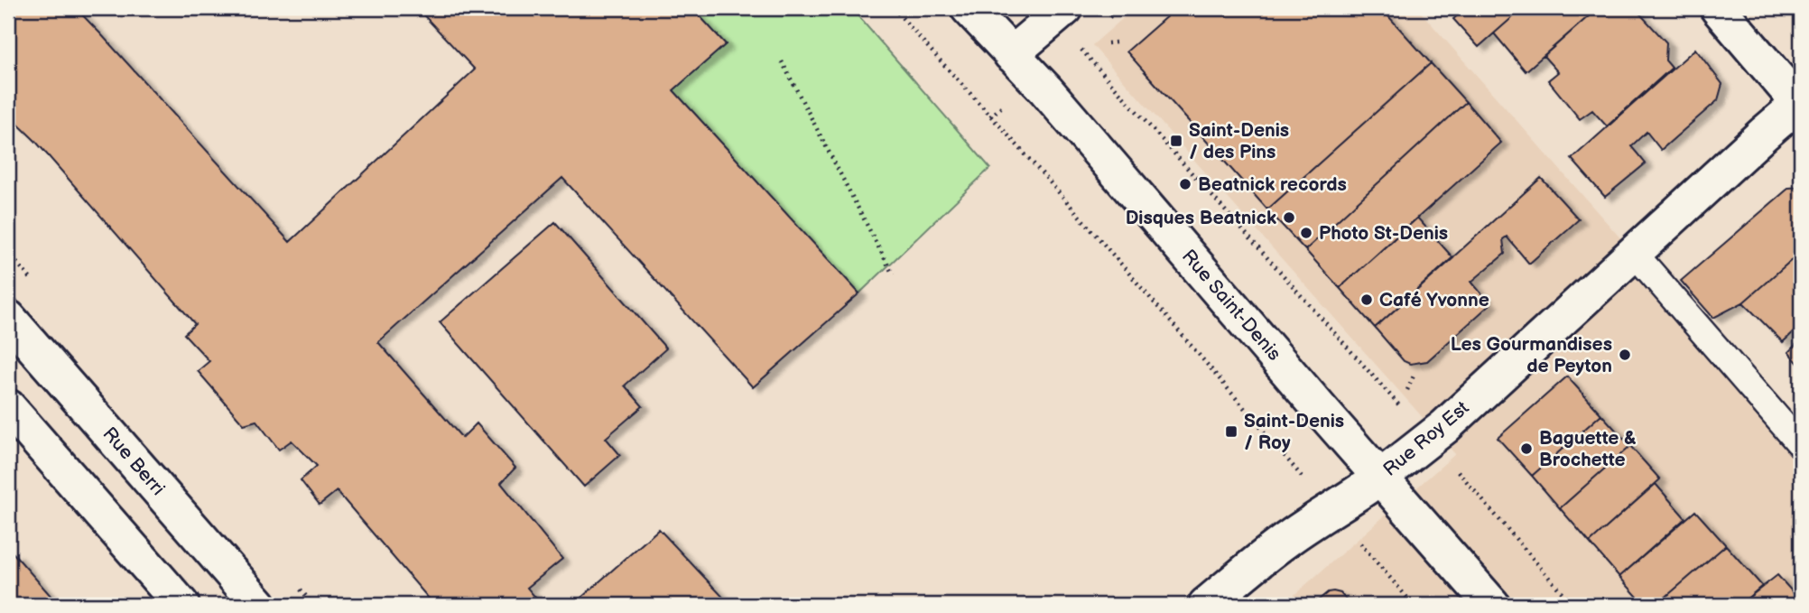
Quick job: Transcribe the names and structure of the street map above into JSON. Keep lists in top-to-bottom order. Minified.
{"streets":{"street":["Rue Saint-Denis","Rue Roy Est","Rue Berri"]},"crossings":[["Rue Saint-Denis","Rue Roy Est"]],"places":{"transit":["Saint-Denis / des Pins","Saint-Denis / Roy"],"other":["Beatnick records","Disques Beatnick","Photo St-Denis","Café Yvonne","Les Gourmandises de Peyton","Baguette & Brochette"]}}
